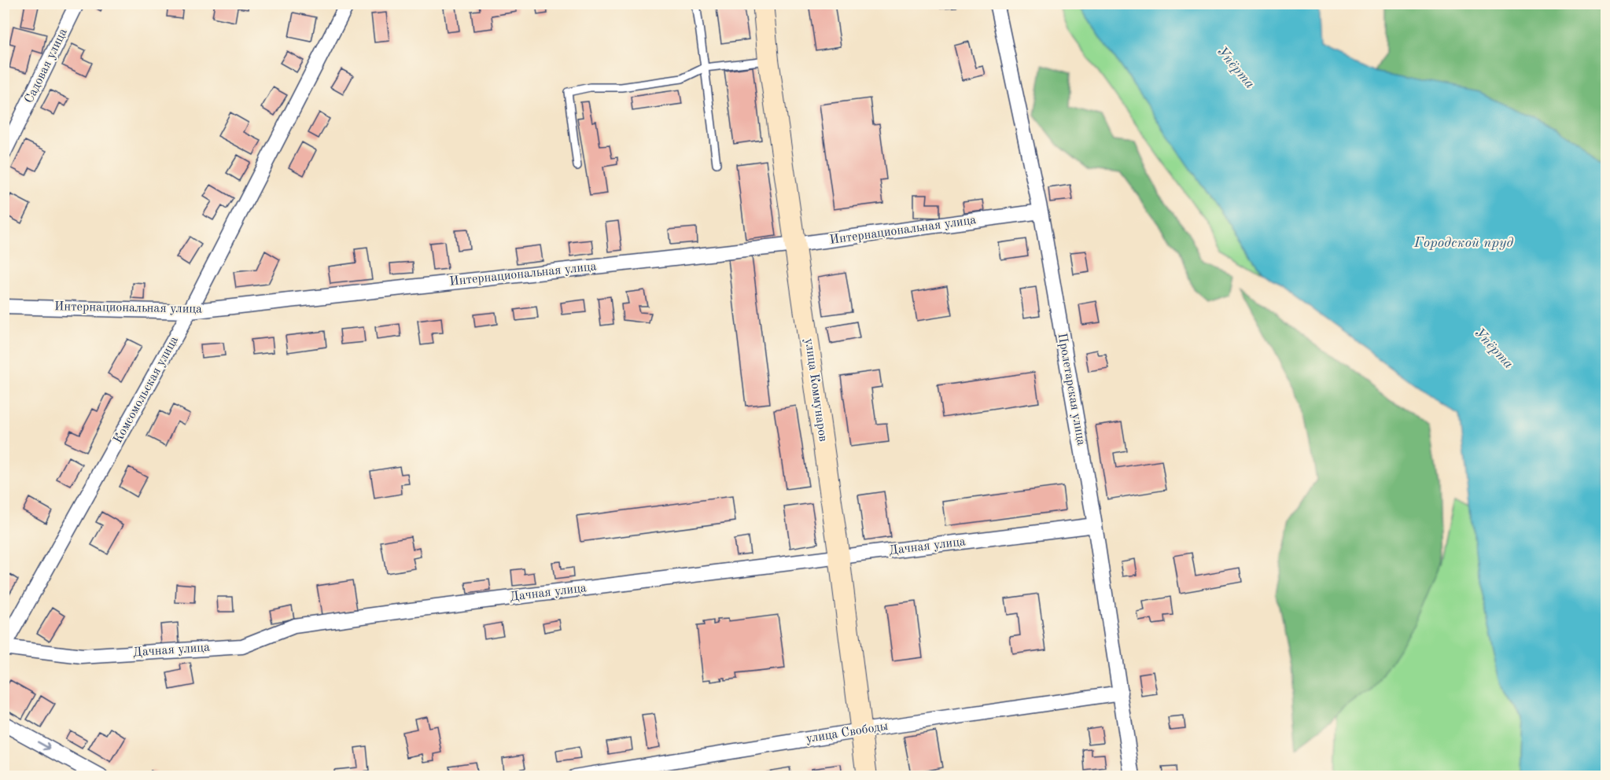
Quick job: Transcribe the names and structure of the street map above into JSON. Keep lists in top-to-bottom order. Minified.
{"streets":{"main road":["улица Коммунаров"],"street":["Садовая улица","Интернациональная улица","Пролетарская улица","Комсомольская улица","Дачная улица","улица Свободы"]},"crossings":[["Интернациональная улица","Пролетарская улица"],["Интернациональная улица","Комсомольская улица"],["Интернациональная улица","улица Коммунаров"],["Пролетарская улица","Дачная улица"],["Пролетарская улица","улица Свободы"],["Комсомольская улица","Дачная улица"],["улица Коммунаров","Дачная улица"],["улица Коммунаров","улица Свободы"]],"water":["Упёрта","Городской пруд"]}
